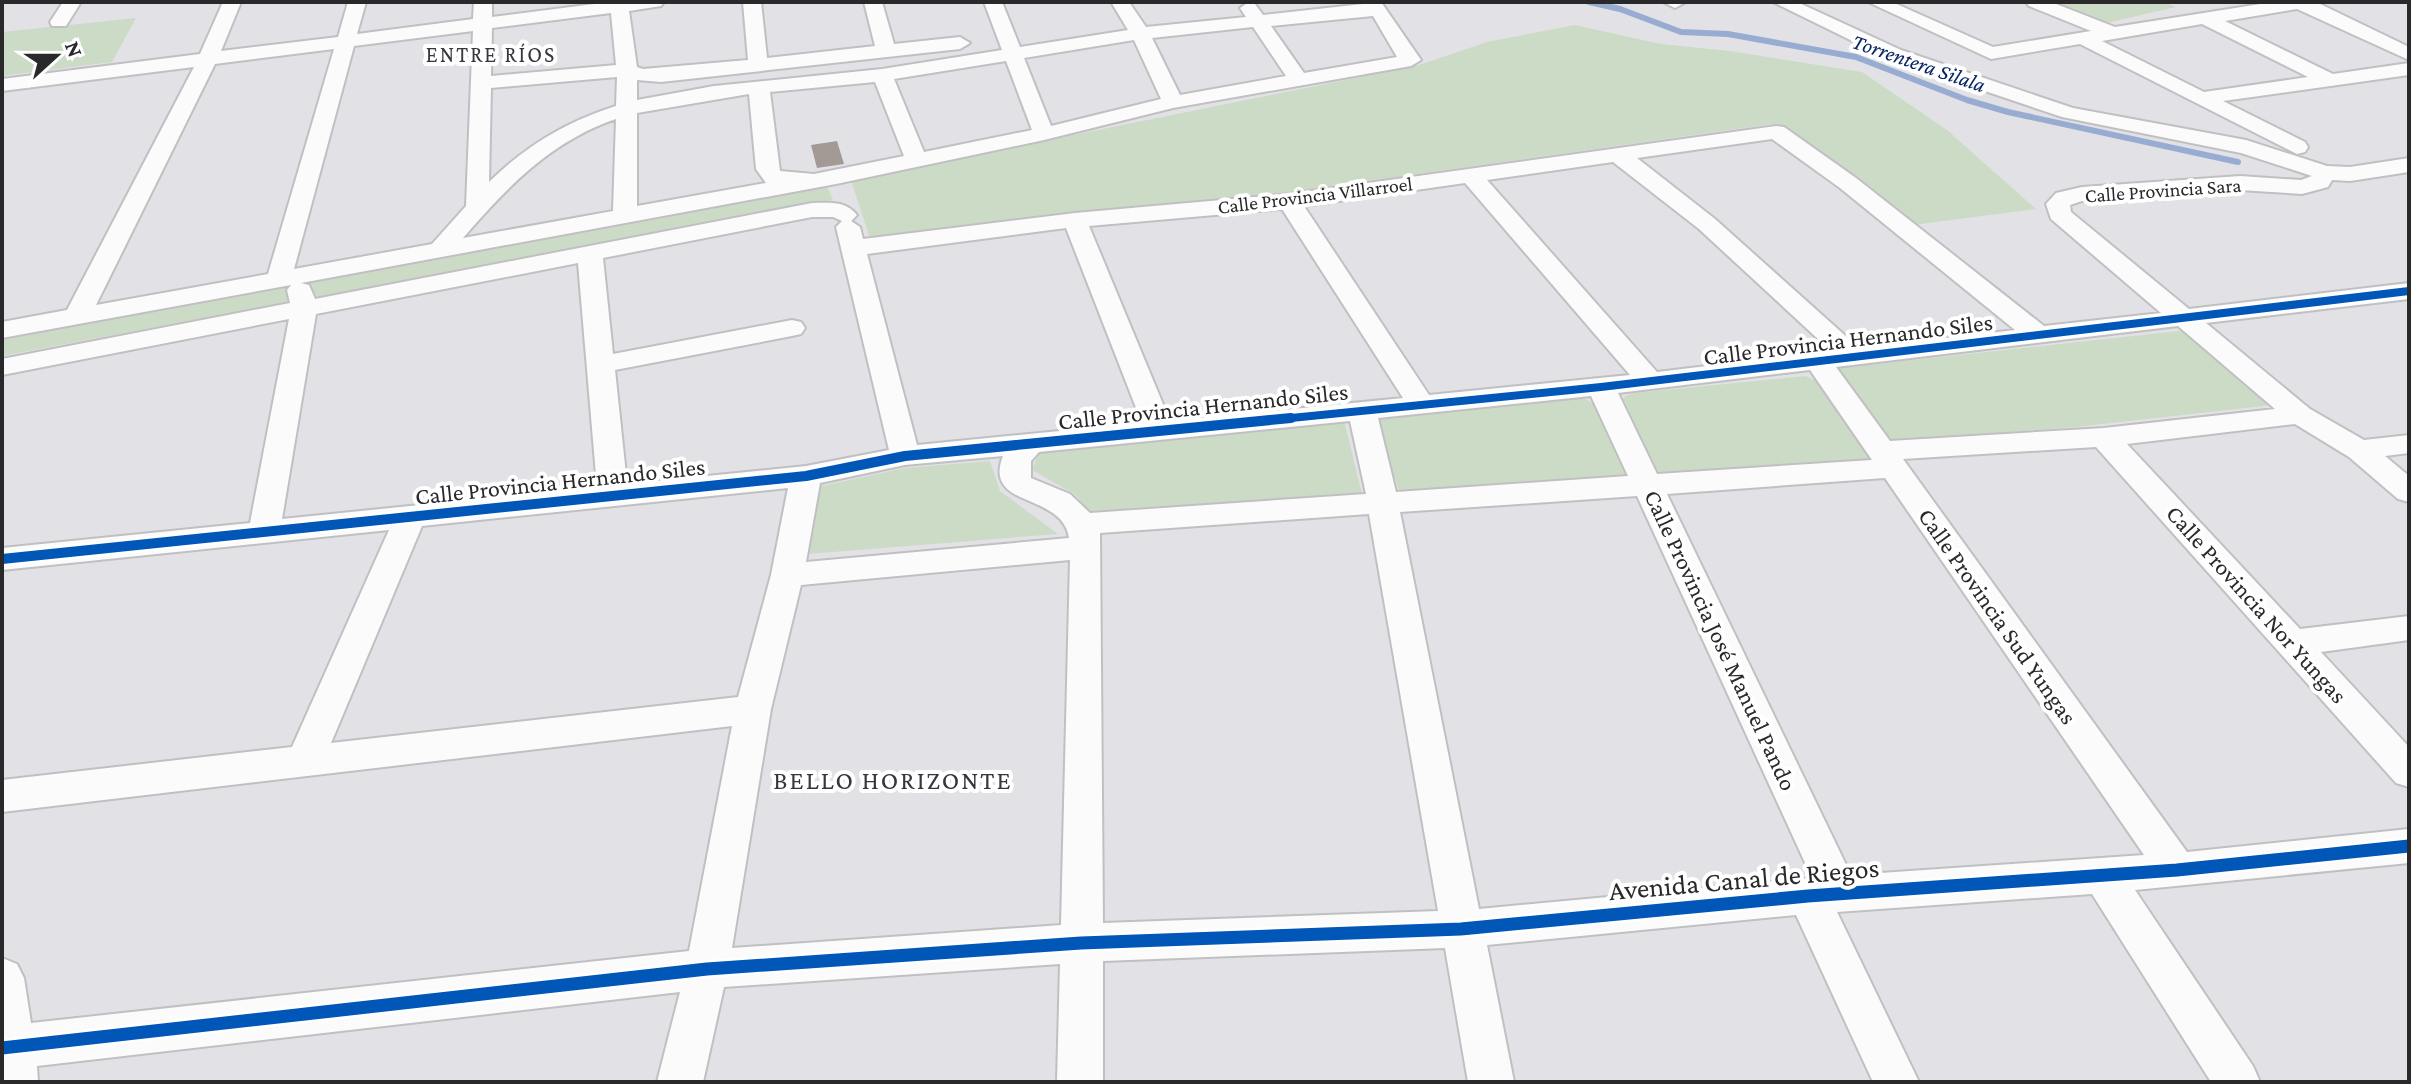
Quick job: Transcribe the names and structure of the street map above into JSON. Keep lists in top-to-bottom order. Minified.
{"streets":{"street":["Calle Provincia Sara","Calle Provincia Villarroel","Calle Provincia Hernando Siles","Calle Provincia Nor Yungas","Calle Provincia Sud Yungas","Calle Provincia José Manuel Pando","Avenida Canal de Riegos"]},"crossings":[["Calle Provincia Sara","Calle Provincia Hernando Siles"],["Calle Provincia Villarroel","Calle Provincia Hernando Siles"],["Calle Provincia Hernando Siles","Calle Provincia Sud Yungas"],["Calle Provincia Hernando Siles","Calle Provincia José Manuel Pando"],["Calle Provincia Sud Yungas","Avenida Canal de Riegos"],["Calle Provincia José Manuel Pando","Avenida Canal de Riegos"]],"districts":["ENTRE RÍOS","BELLO HORIZONTE"],"water":["Torrentera Silala"],"north":"right"}
